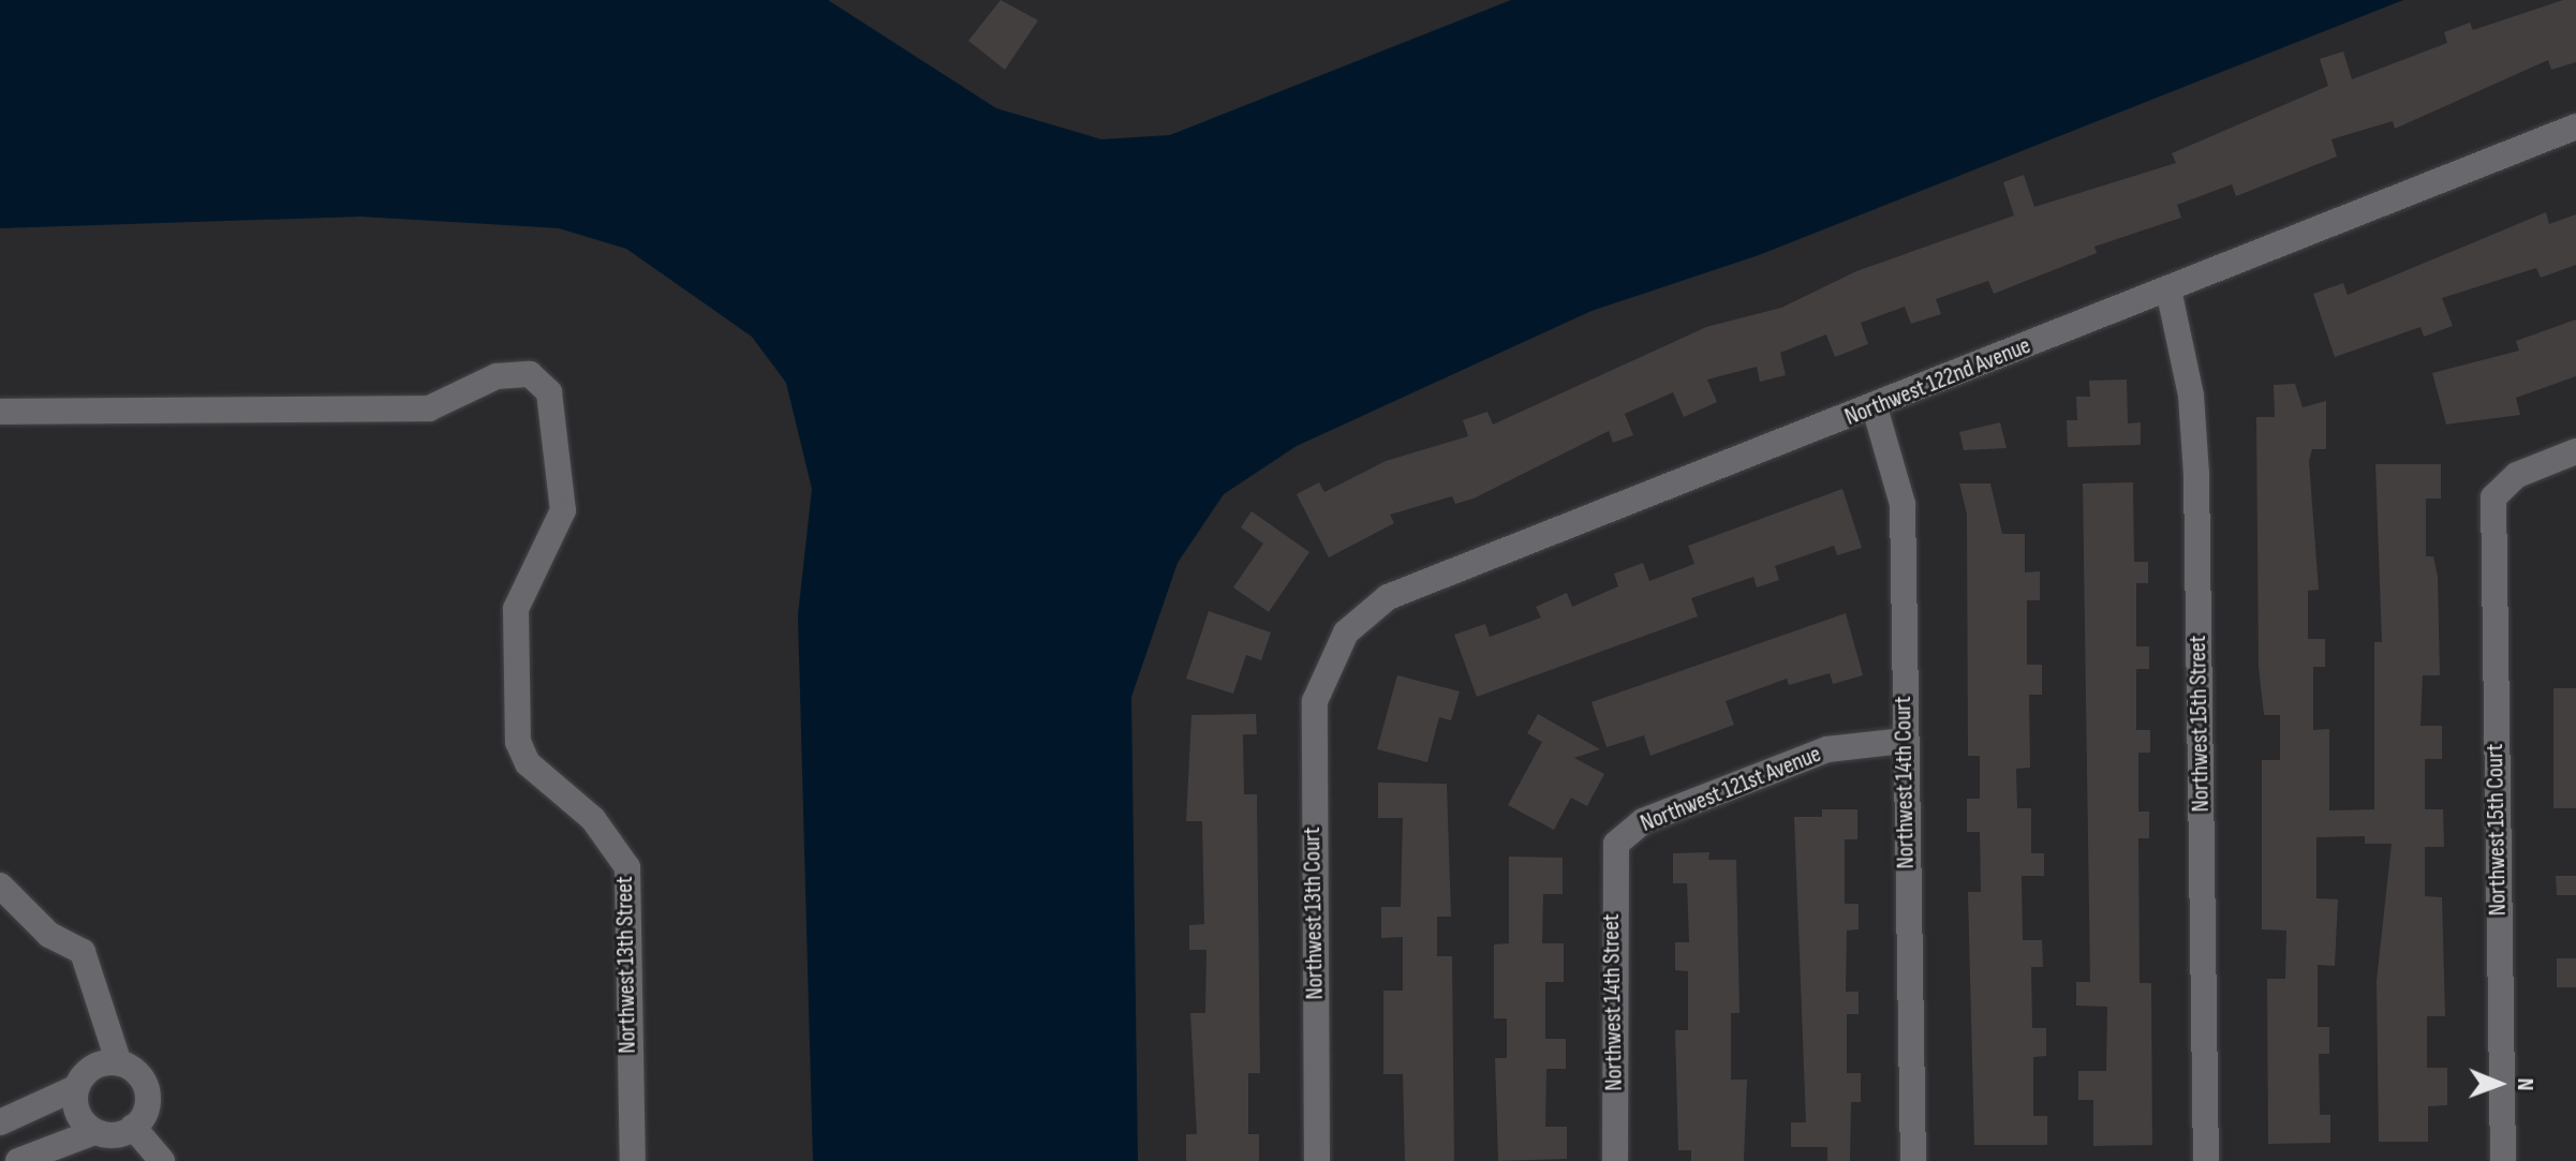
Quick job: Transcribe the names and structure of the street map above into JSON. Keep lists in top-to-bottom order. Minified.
{"streets":{"street":["Northwest 122nd Avenue","Northwest 15th Street","Northwest 14th Court","Northwest 121st Avenue","Northwest 15th Court","Northwest 13th Court","Northwest 13th Street","Northwest 14th Street"]},"crossings":[["Northwest 122nd Avenue","Northwest 15th Street"],["Northwest 122nd Avenue","Northwest 14th Court"],["Northwest 122nd Avenue","Northwest 13th Court"],["Northwest 14th Court","Northwest 121st Avenue"],["Northwest 121st Avenue","Northwest 14th Street"]],"north":"right"}
